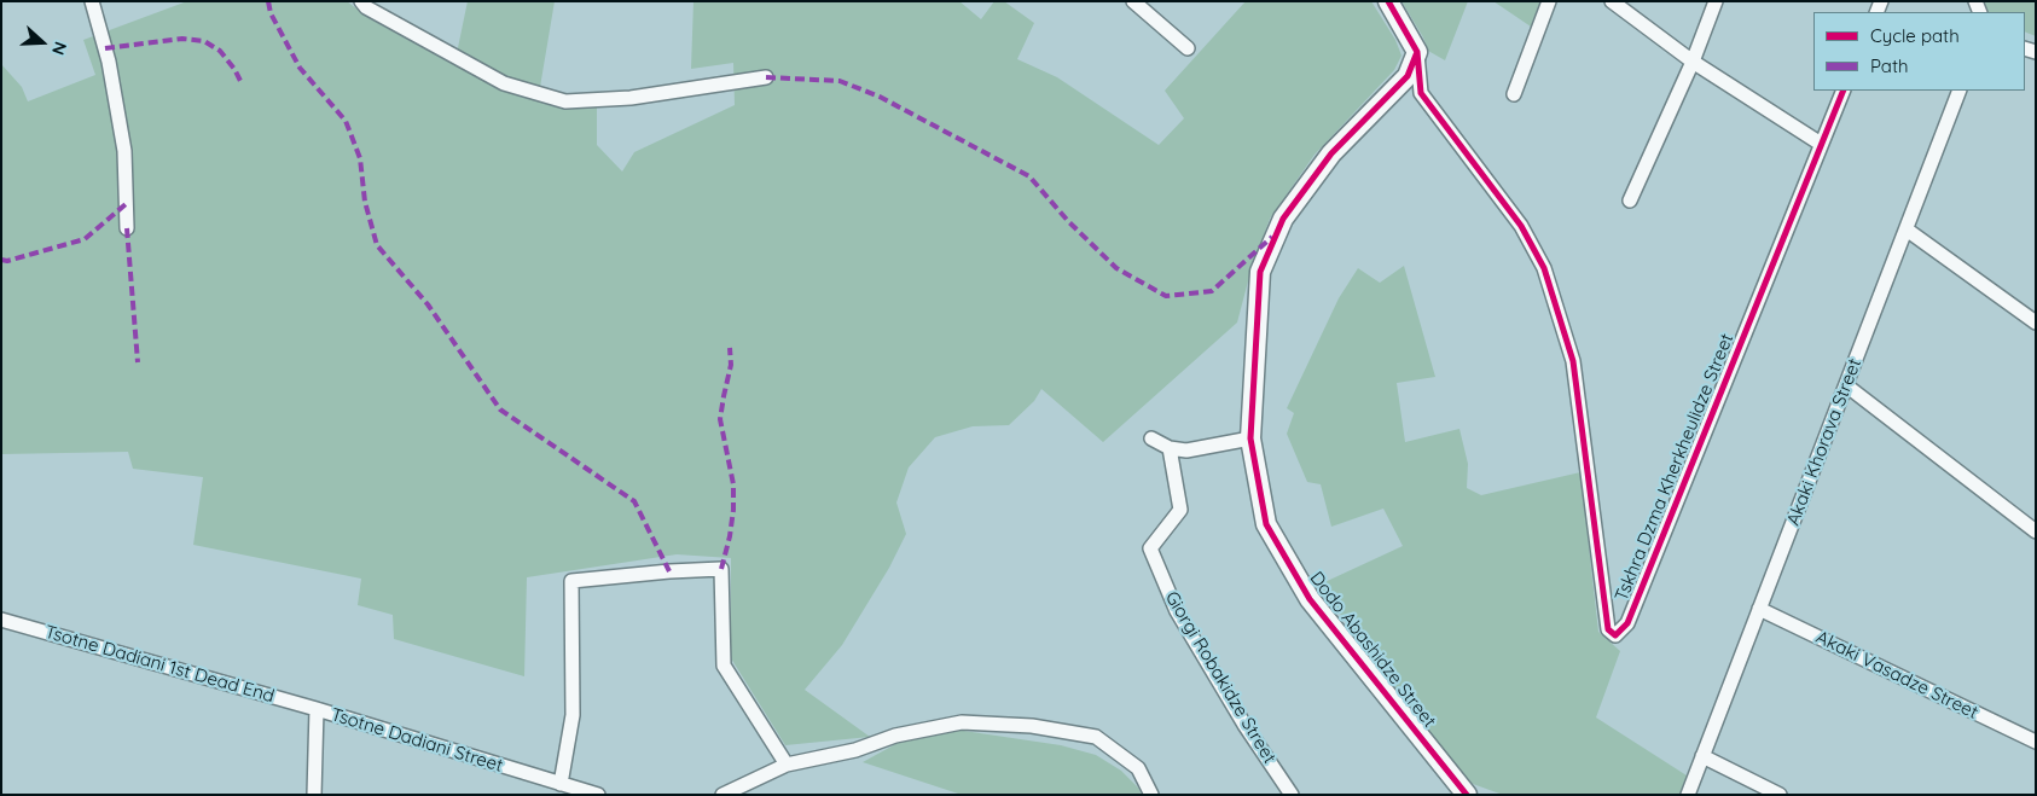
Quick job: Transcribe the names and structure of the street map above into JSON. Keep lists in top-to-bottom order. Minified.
{"streets":{"street":["Akaki Khorava Street","Tskhra Dzma Kherkheulidze Street","Dodo Abashidze Street","Tsotne Dadiani 1st Dead End","Akaki Vasadze Street","Giorgi Robakidze Street","Tsotne Dadiani Street"]},"crossings":[["Akaki Khorava Street","Akaki Vasadze Street"],["Tskhra Dzma Kherkheulidze Street","Dodo Abashidze Street"],["Tsotne Dadiani 1st Dead End","Tsotne Dadiani Street"]],"legend":["Cycle path","Path"],"north":"right"}
